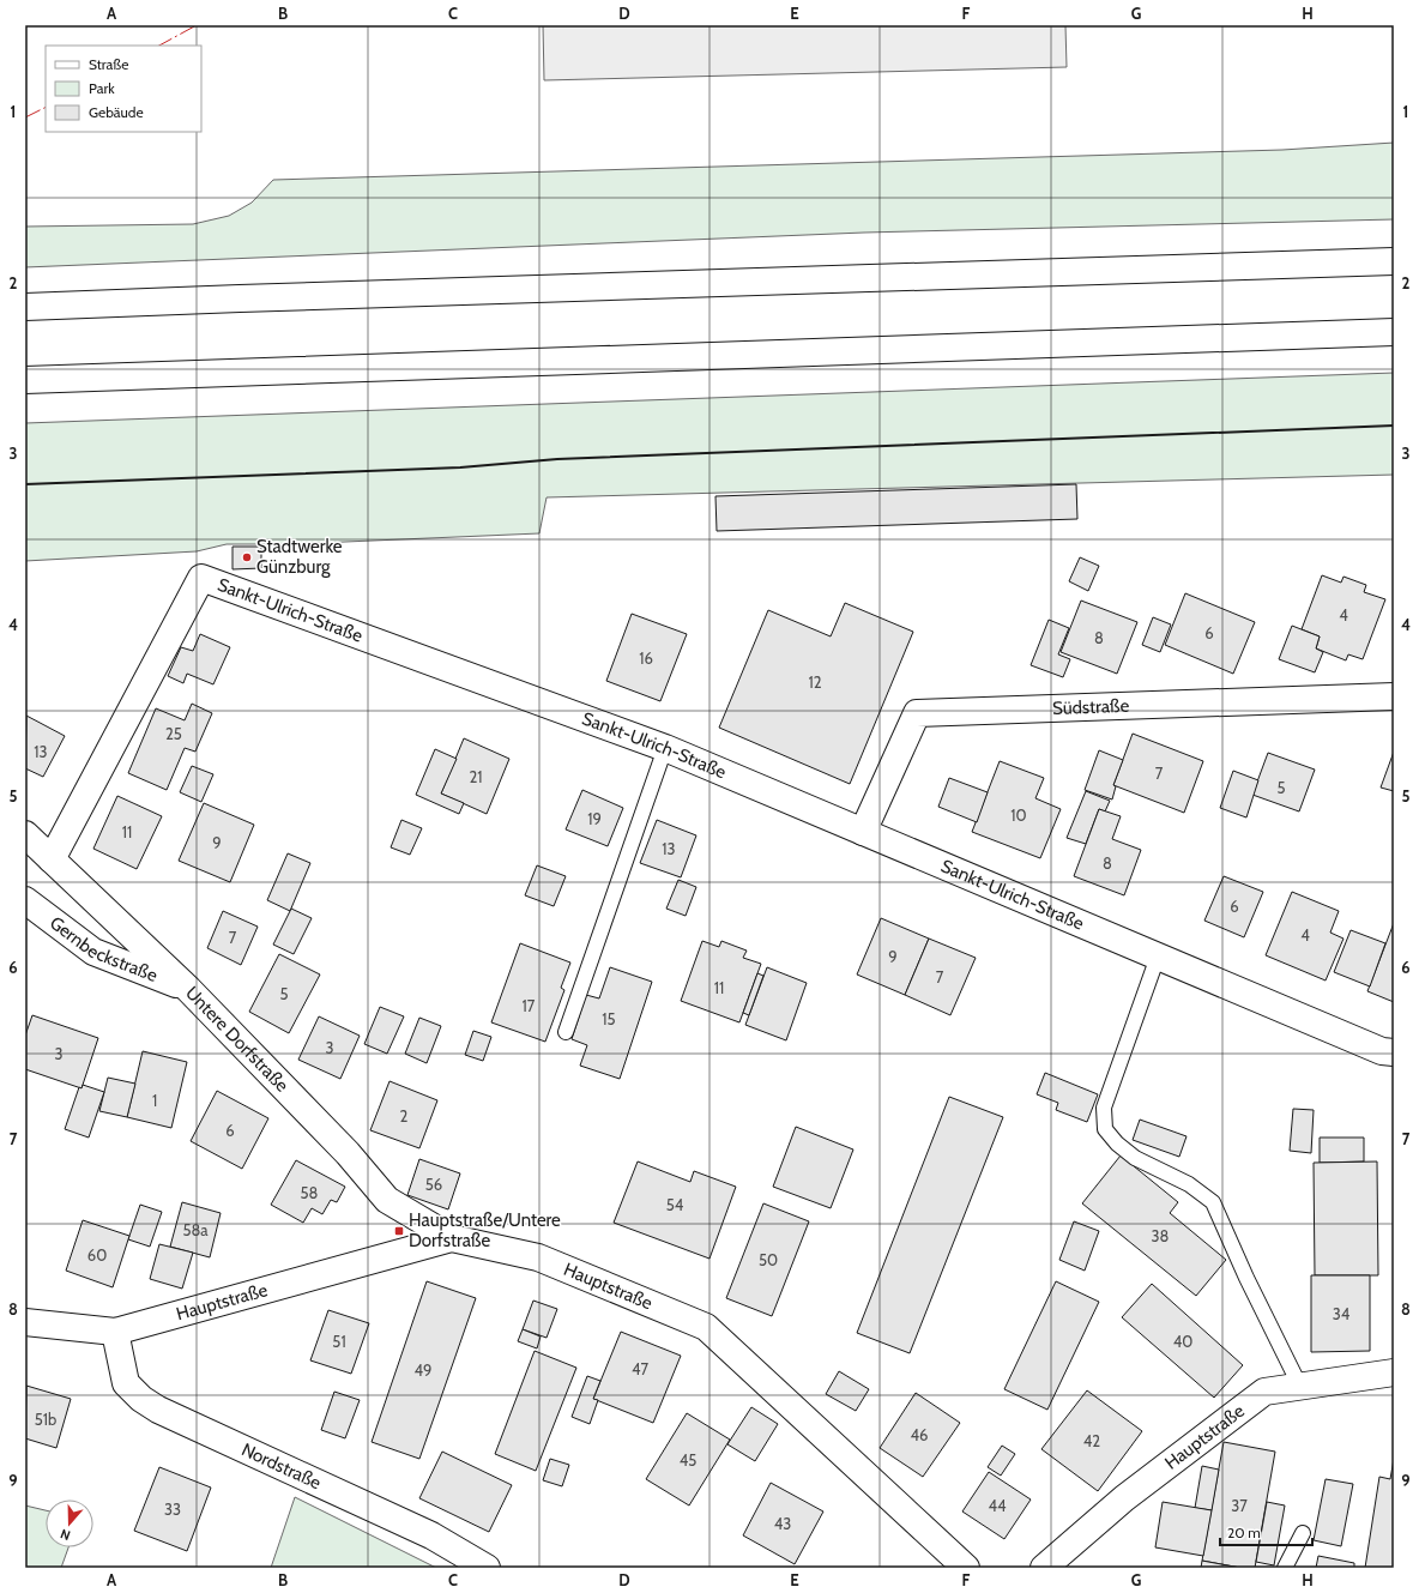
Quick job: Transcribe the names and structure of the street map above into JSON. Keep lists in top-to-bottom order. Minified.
{"streets":{"main road":["Sankt-Ulrich-Straße","Südstraße","Gernbeckstraße","Untere Dorfstraße","Hauptstraße","Nordstraße"]},"crossings":[["Sankt-Ulrich-Straße","Südstraße"],["Sankt-Ulrich-Straße","Untere Dorfstraße"],["Gernbeckstraße","Untere Dorfstraße"],["Untere Dorfstraße","Hauptstraße"],["Hauptstraße","Nordstraße"]],"places":{"other":["Stadtwerke Günzburg"],"transit":["Hauptstraße/Untere Dorfstraße"]},"house_numbers":["4","6","8","16","12","25","13","7","21","5","10","19","11","9","13","8","6","4","7","9","7","11","5","17","15","3","3","1","2","6","56","58","54","58a","38","60","50","34","51","40","47","49","51b","46","42","45","44","37","33","43"],"legend":["Straße","Park","Gebäude"],"scale_bar":"20 m","north":"bottom","grid":{"columns":["A","B","C","D","E","F","G","H"],"rows":["1","2","3","4","5","6","7","8","9"]}}
